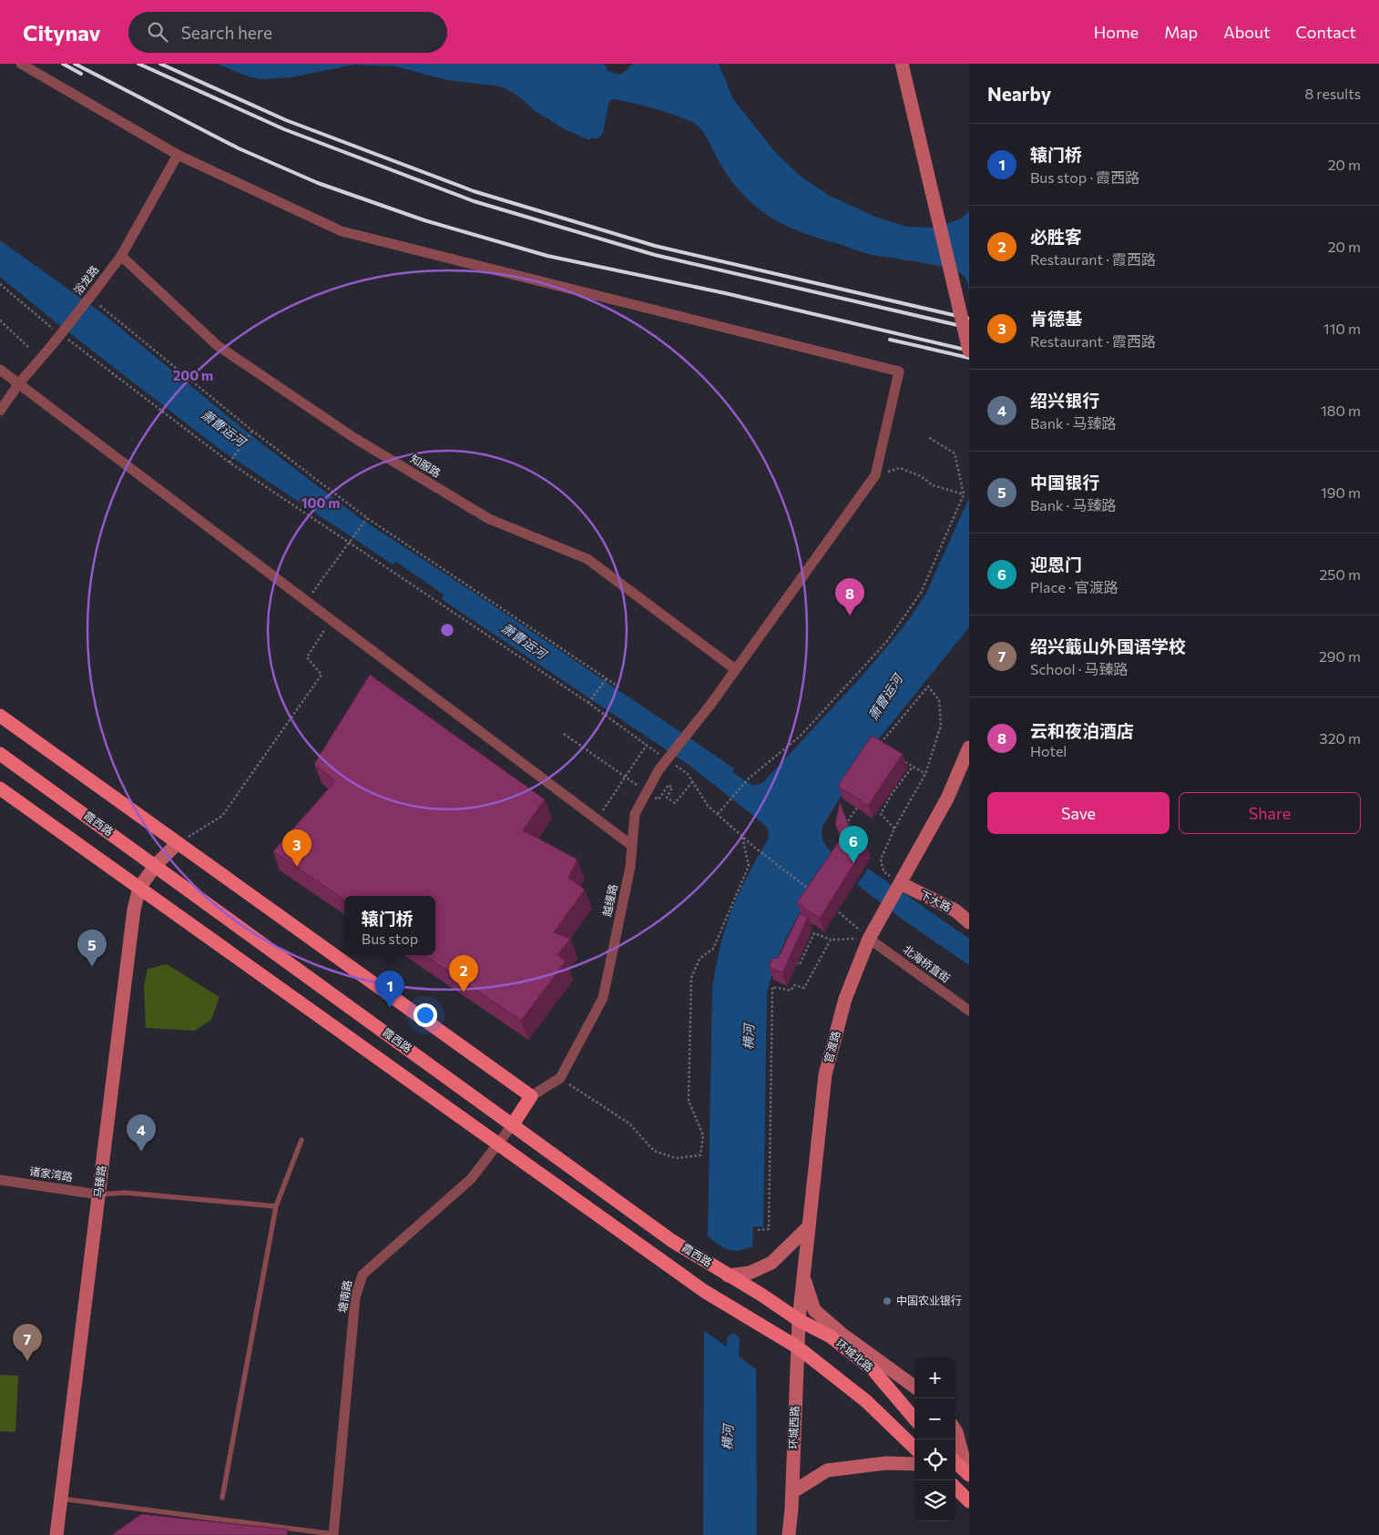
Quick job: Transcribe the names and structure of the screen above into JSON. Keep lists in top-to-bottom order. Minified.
{"streets":{"main road":["霞西路","环城北路"],"street":["浴龙路","知服路","越缦路","下大路","北海桥直街","官渡路","诸家湾路","马臻路","塘南路","环城西路"]},"crossings":[["浴龙路","知服路"],["知服路","越缦路"],["霞西路","官渡路"],["霞西路","马臻路"],["霞西路","塘南路"],["霞西路","环城北路"],["霞西路","环城西路"],["下大路","官渡路"],["北海桥直街","官渡路"],["官渡路","环城北路"],["官渡路","环城西路"],["诸家湾路","马臻路"],["环城北路","环城西路"]],"water":["萧曹运河","横河"],"places":["中国农业银行"],"page":{"header":"Citynav","search":"Search here","nav":["Home","Map","About","Contact"],"heading":["Nearby","8 results"],"list":[{"mark":"1","name":"辕门桥","note":"Bus stop · 霞西路","value":"20 m"},{"mark":"2","name":"必胜客","note":"Restaurant · 霞西路","value":"20 m"},{"mark":"3","name":"肯德基","note":"Restaurant · 霞西路","value":"110 m"},{"mark":"4","name":"绍兴银行","note":"Bank · 马臻路","value":"180 m"},{"mark":"5","name":"中国银行","note":"Bank · 马臻路","value":"190 m"},{"mark":"6","name":"迎恩门","note":"Place · 官渡路","value":"250 m"},{"mark":"7","name":"绍兴蕺山外国语学校","note":"School · 马臻路","value":"290 m"},{"mark":"8","name":"云和夜泊酒店","note":"Hotel","value":"320 m"}],"pins":["8","6","3","5","2","1","4","7"],"buttons":["Save","Share"],"popup":["辕门桥","Bus stop"],"map_buttons":["+","−"]},"rings":["200 m","100 m"]}
